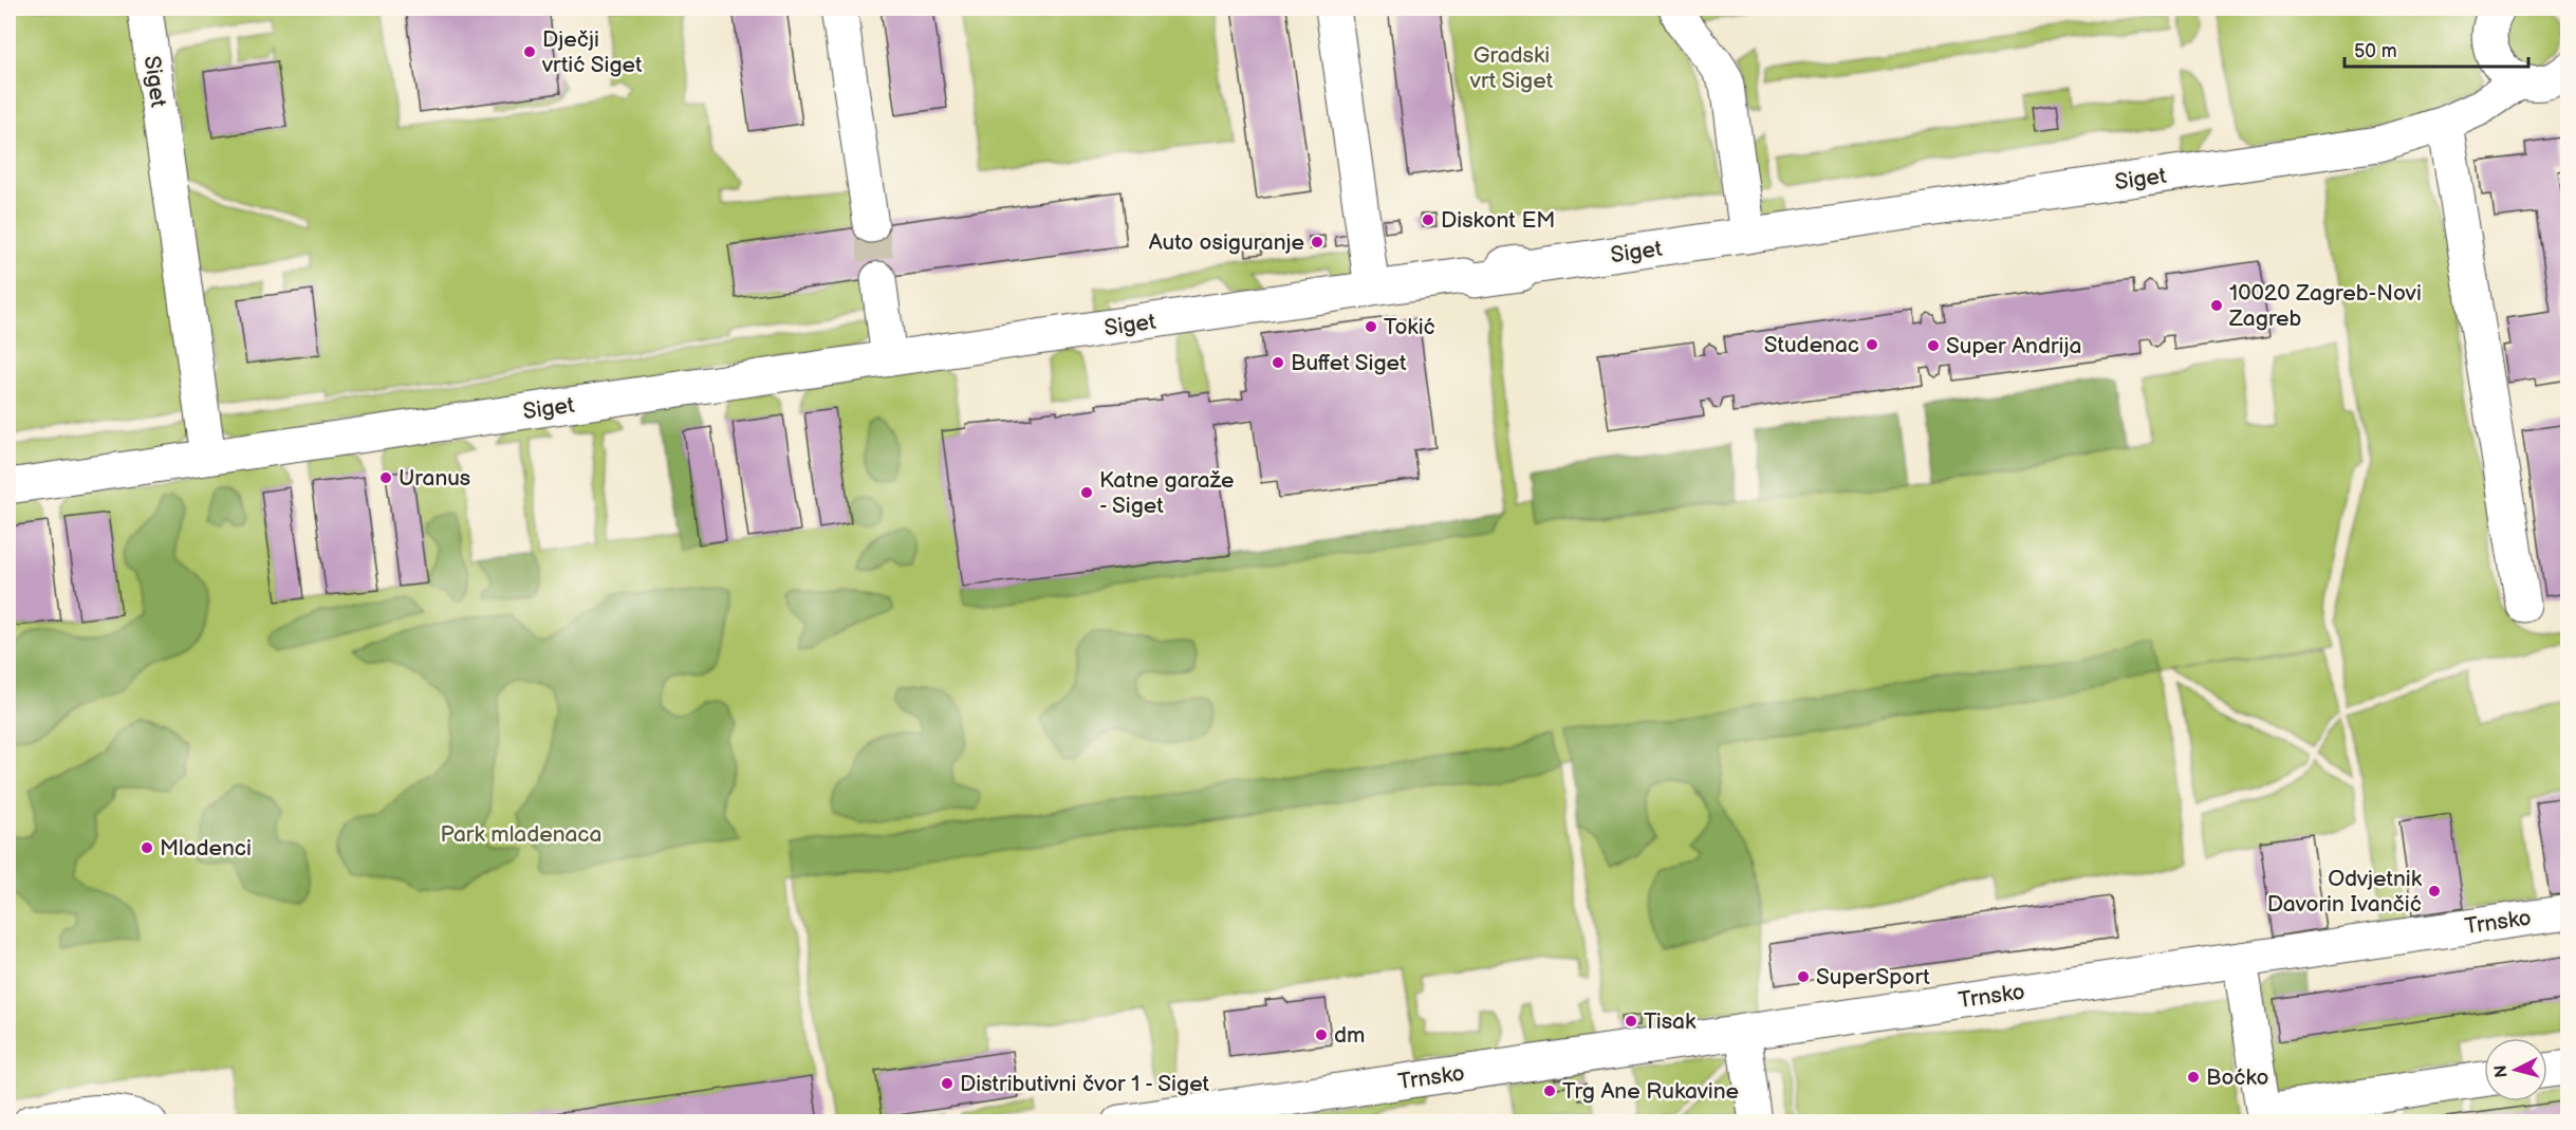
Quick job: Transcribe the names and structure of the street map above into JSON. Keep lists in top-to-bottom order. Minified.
{"streets":{"street":["Siget","Trnsko"]},"parks":["Gradski vrt Siget","Park mladenaca"],"places":["Dječji vrtić Siget","Diskont EM","Auto osiguranje","10020 Zagreb-Novi Zagreb","Tokić","Studenac","Super Andrija","Buffet Siget","Uranus","Katne garaže - Siget","Mladenci","Odvjetnik Davorin Ivančić","SuperSport","Tisak","dm","Boćko","Distributivni čvor 1 - Siget","Trg Ane Rukavine"],"scale_bar":"50 m","north":"left"}
